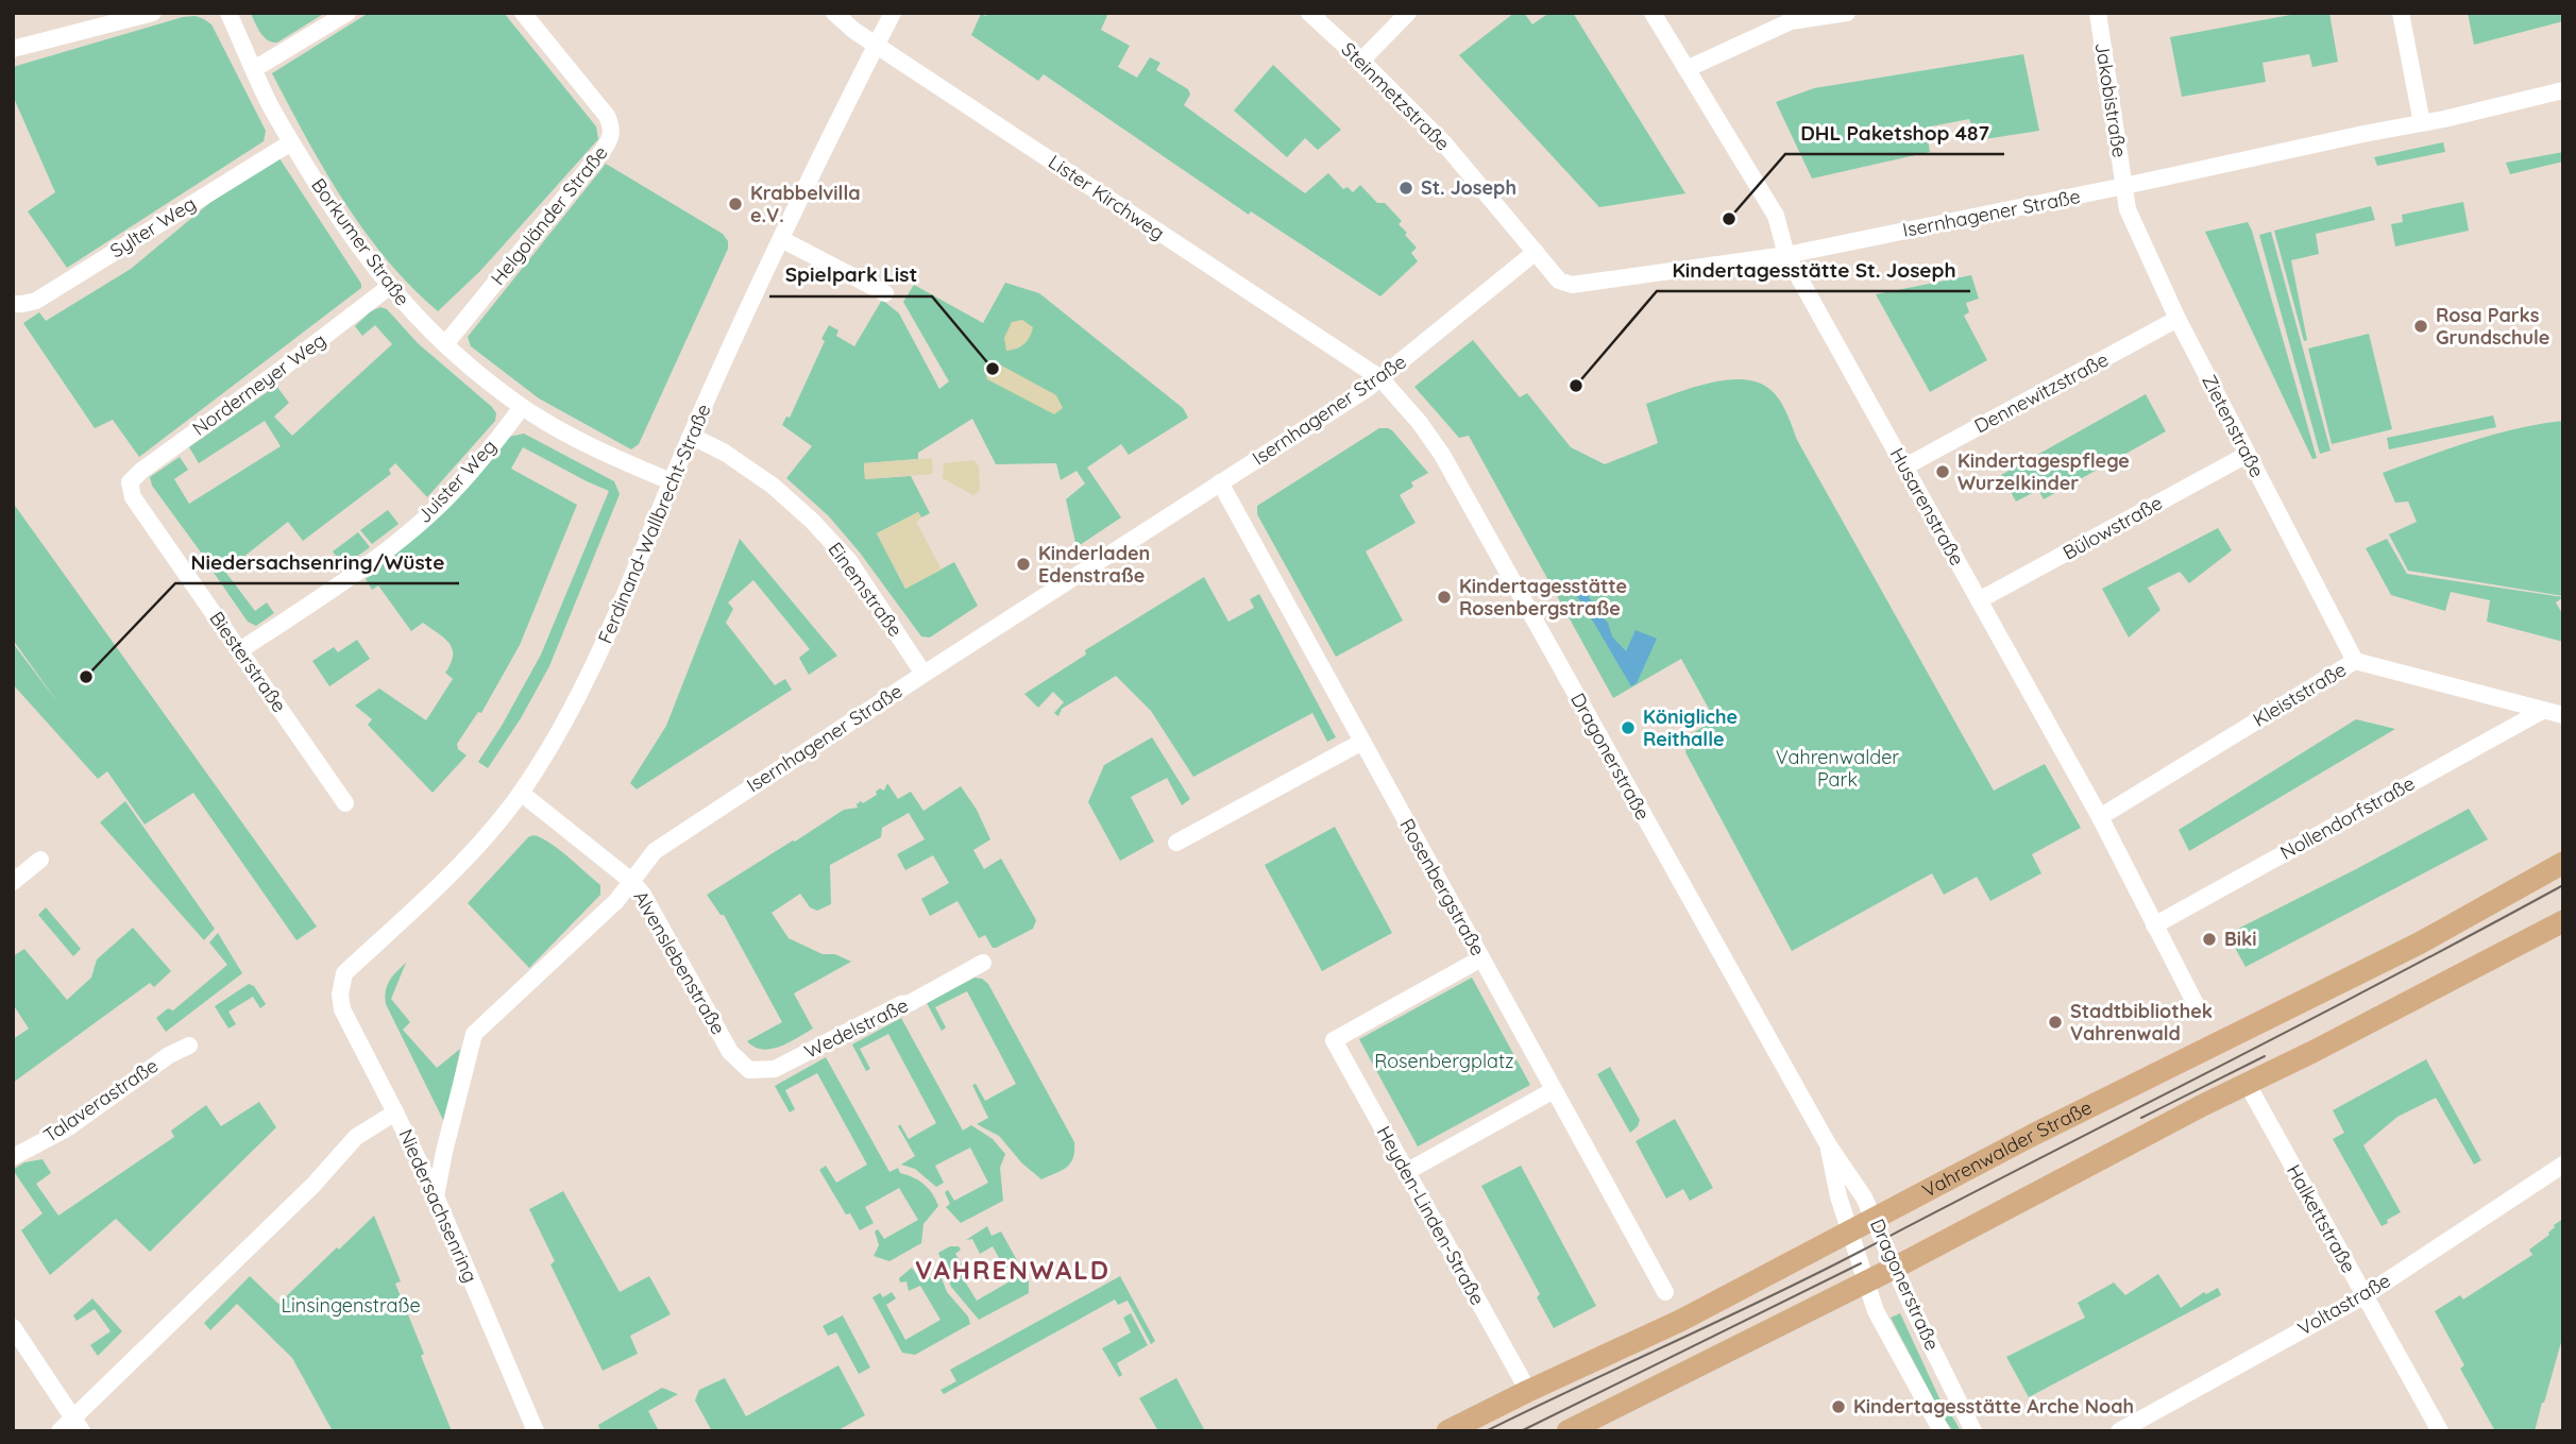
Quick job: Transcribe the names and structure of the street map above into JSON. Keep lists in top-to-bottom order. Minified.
{"streets":{"main road":["Vahrenwalder Straße"],"street":["Steinmetzstraße","Jakobistraße","Lister Kirchweg","Isernhagener Straße","Helgoländer Straße","Sylter Weg","Borkumer Straße","Norderneyer Weg","Dennewitzstraße","Zietenstraße","Juister Weg","Husarenstraße","Ferdinand-Wallbrecht-Straße","Bülowstraße","Einemstraße","Biesterstraße","Kleiststraße","Dragonerstraße","Nollendorfstraße","Rosenbergstraße","Alvenslebenstraße","Wedelstraße","Talaverastraße","Niedersachsenring","Heyden-Linden-Straße","Halkettstraße","Voltastraße"]},"crossings":[["Steinmetzstraße","Isernhagener Straße"],["Jakobistraße","Isernhagener Straße"],["Jakobistraße","Zietenstraße"],["Lister Kirchweg","Isernhagener Straße"],["Lister Kirchweg","Ferdinand-Wallbrecht-Straße"],["Lister Kirchweg","Dragonerstraße"],["Isernhagener Straße","Zietenstraße"],["Isernhagener Straße","Husarenstraße"],["Isernhagener Straße","Einemstraße"],["Isernhagener Straße","Dragonerstraße"],["Isernhagener Straße","Rosenbergstraße"],["Isernhagener Straße","Alvenslebenstraße"],["Isernhagener Straße","Niedersachsenring"],["Helgoländer Straße","Borkumer Straße"],["Sylter Weg","Borkumer Straße"],["Borkumer Straße","Norderneyer Weg"],["Borkumer Straße","Juister Weg"],["Borkumer Straße","Ferdinand-Wallbrecht-Straße"],["Norderneyer Weg","Biesterstraße"],["Dennewitzstraße","Zietenstraße"],["Dennewitzstraße","Husarenstraße"],["Zietenstraße","Bülowstraße"],["Zietenstraße","Kleiststraße"],["Juister Weg","Biesterstraße"],["Husarenstraße","Bülowstraße"],["Husarenstraße","Kleiststraße"],["Husarenstraße","Nollendorfstraße"],["Ferdinand-Wallbrecht-Straße","Einemstraße"],["Ferdinand-Wallbrecht-Straße","Alvenslebenstraße"],["Ferdinand-Wallbrecht-Straße","Niedersachsenring"],["Kleiststraße","Nollendorfstraße"],["Dragonerstraße","Vahrenwalder Straße"],["Rosenbergstraße","Heyden-Linden-Straße"],["Alvenslebenstraße","Wedelstraße"],["Vahrenwalder Straße","Heyden-Linden-Straße"],["Halkettstraße","Voltastraße"]],"districts":["VAHRENWALD"],"parks":["Vahrenwalder Park","Rosenbergplatz","Linsingenstraße"],"places":["St. Joseph","Krabbelvilla e.V.","DHL Paketshop 487","Rosa Parks Grundschule","Spielpark List","Kindertagesstätte St. Joseph","Kindertagespflege Wurzelkinder","Kinderladen Edenstraße","Kindertagesstätte Rosenbergstraße","Niedersachsenring/Wüste","Königliche Reithalle","Biki","Stadtbibliothek Vahrenwald","Kindertagesstätte Arche Noah"]}
